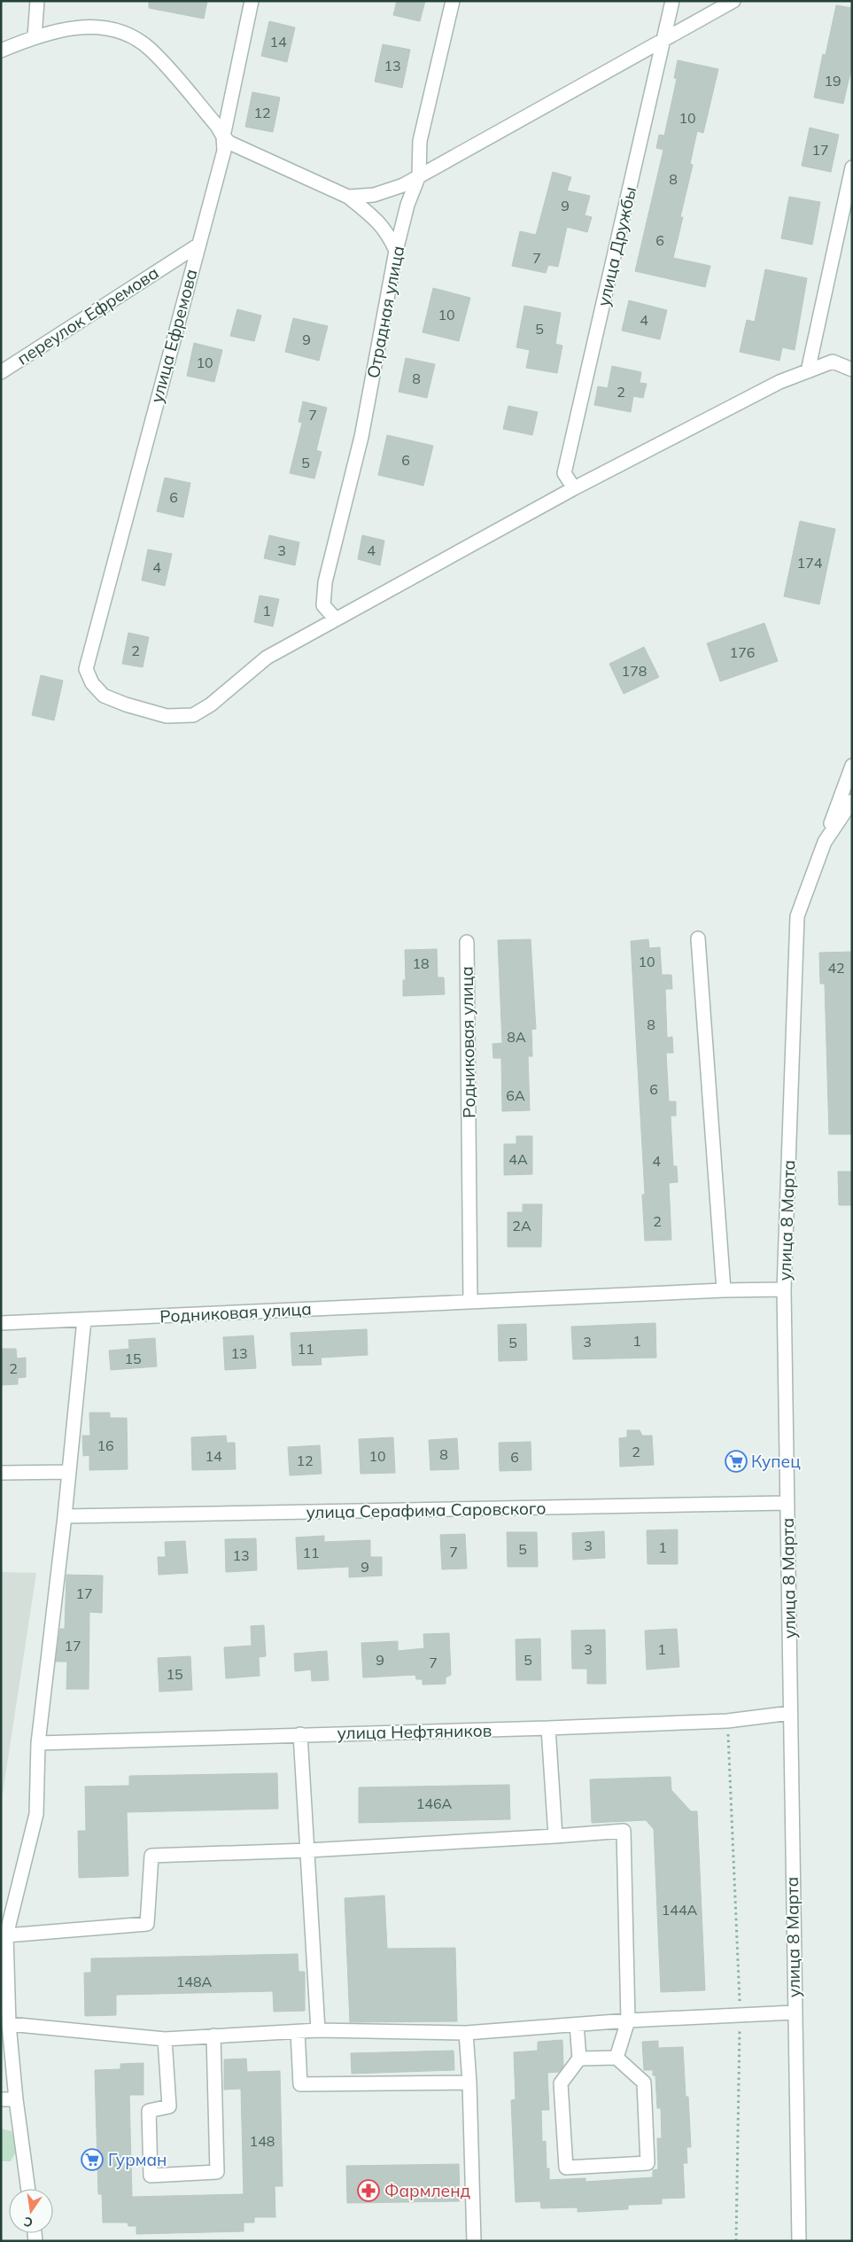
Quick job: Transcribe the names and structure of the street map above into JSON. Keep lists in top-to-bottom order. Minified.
{"streets":{"street":["улица Дружбы","Отрадная улица","переулок Ефремова","улица Ефремова","Родниковая улица","улица 8 Марта","улица Серафима Саровского","улица Нефтяников"]},"crossings":[["Отрадная улица","улица Ефремова"],["переулок Ефремова","улица Ефремова"],["Родниковая улица","улица 8 Марта"],["улица 8 Марта","улица Серафима Саровского"],["улица 8 Марта","улица Нефтяников"]],"places":{"supermarket":["Купец","Гурман"],"pharmacy":["Фармленд"]},"house_numbers":["14","13","19","12","10","17","8","9","6","7","10","4","5","9","10","8","2","7","6","5","6","3","4","174","4","1","2","176","178","10","18","42","8","8А","6","6А","4А","4","2","2А","1","3","5","11","13","15","2","16","2","8","14","10","6","12","3","1","5","7","11","13","9","17","17","3","1","9","5","7","15","146А","144А","148А","148"],"north":"bottom"}
